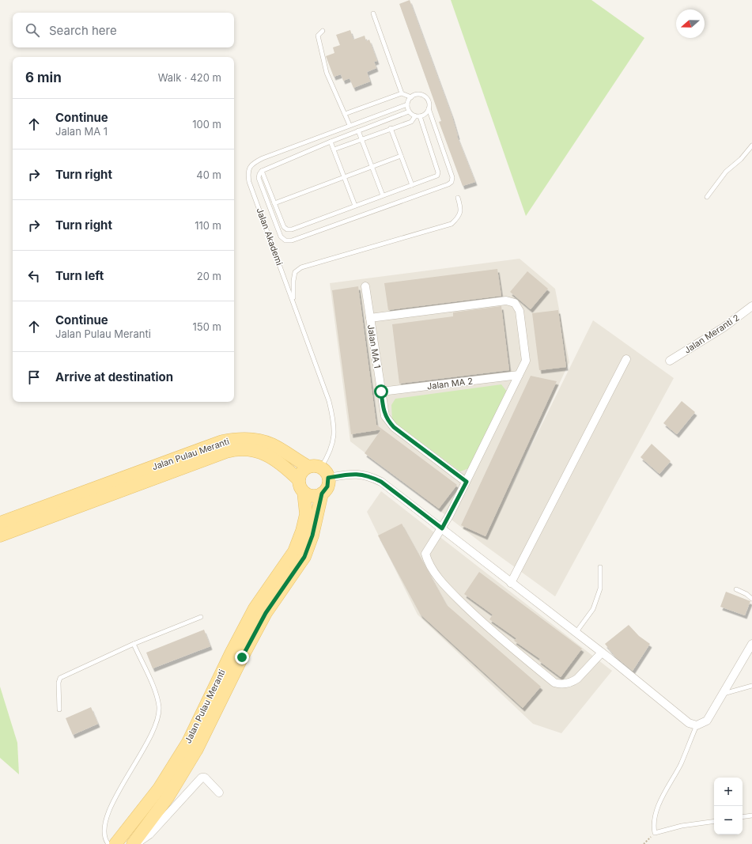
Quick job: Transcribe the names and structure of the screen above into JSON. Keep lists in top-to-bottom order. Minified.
{"streets":{"main road":["Jalan Pulau Meranti"],"street":["Jalan Meranti 2","Jalan MA 1","Jalan MA 2"],"lane":["Jalan Akademi"]},"crossings":[["Jalan Akademi","Jalan Pulau Meranti"],["Jalan MA 1","Jalan MA 2"]],"north":"left","page":{"search":"Search here","heading":["6 min","Walk · 420 m"],"list":[["Continue","Jalan MA 1","100 m"],["Turn right","40 m"],["Turn right","110 m"],["Turn left","20 m"],["Continue","Jalan Pulau Meranti","150 m"],"Arrive at destination"],"map_buttons":["+","−"]}}
